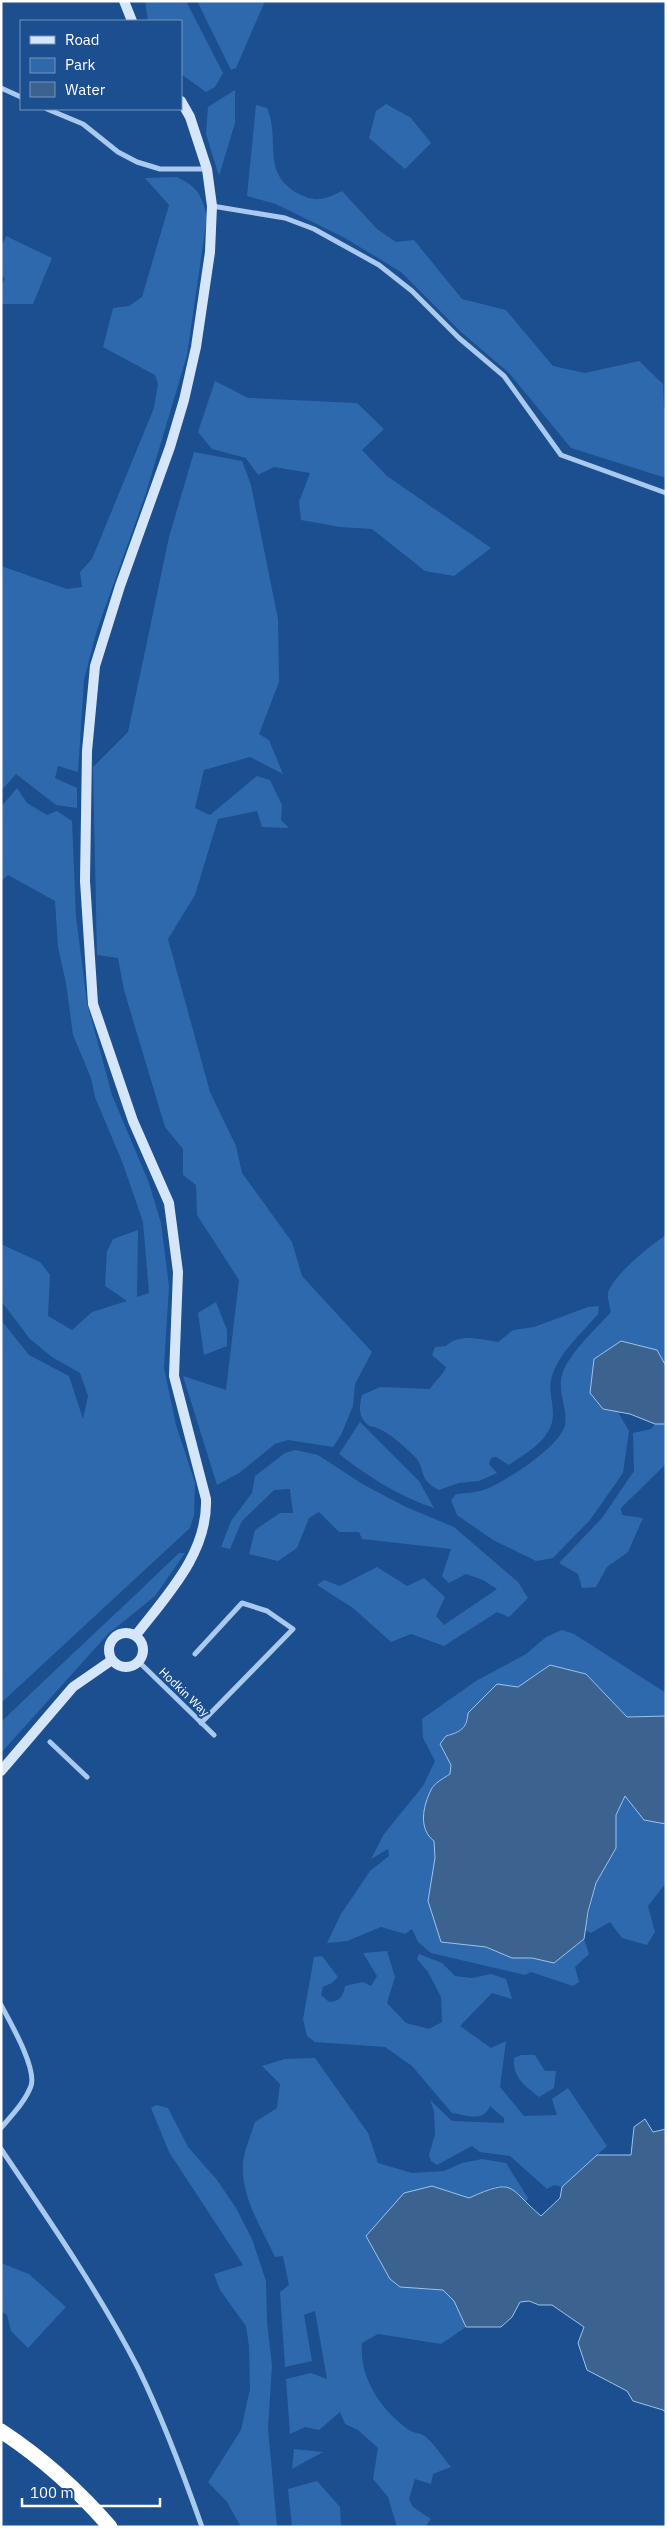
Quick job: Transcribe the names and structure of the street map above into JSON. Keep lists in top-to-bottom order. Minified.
{"streets":{"street":["Hodkin Way"]},"legend":["Road","Park","Water"],"scale_bar":"100 m"}
